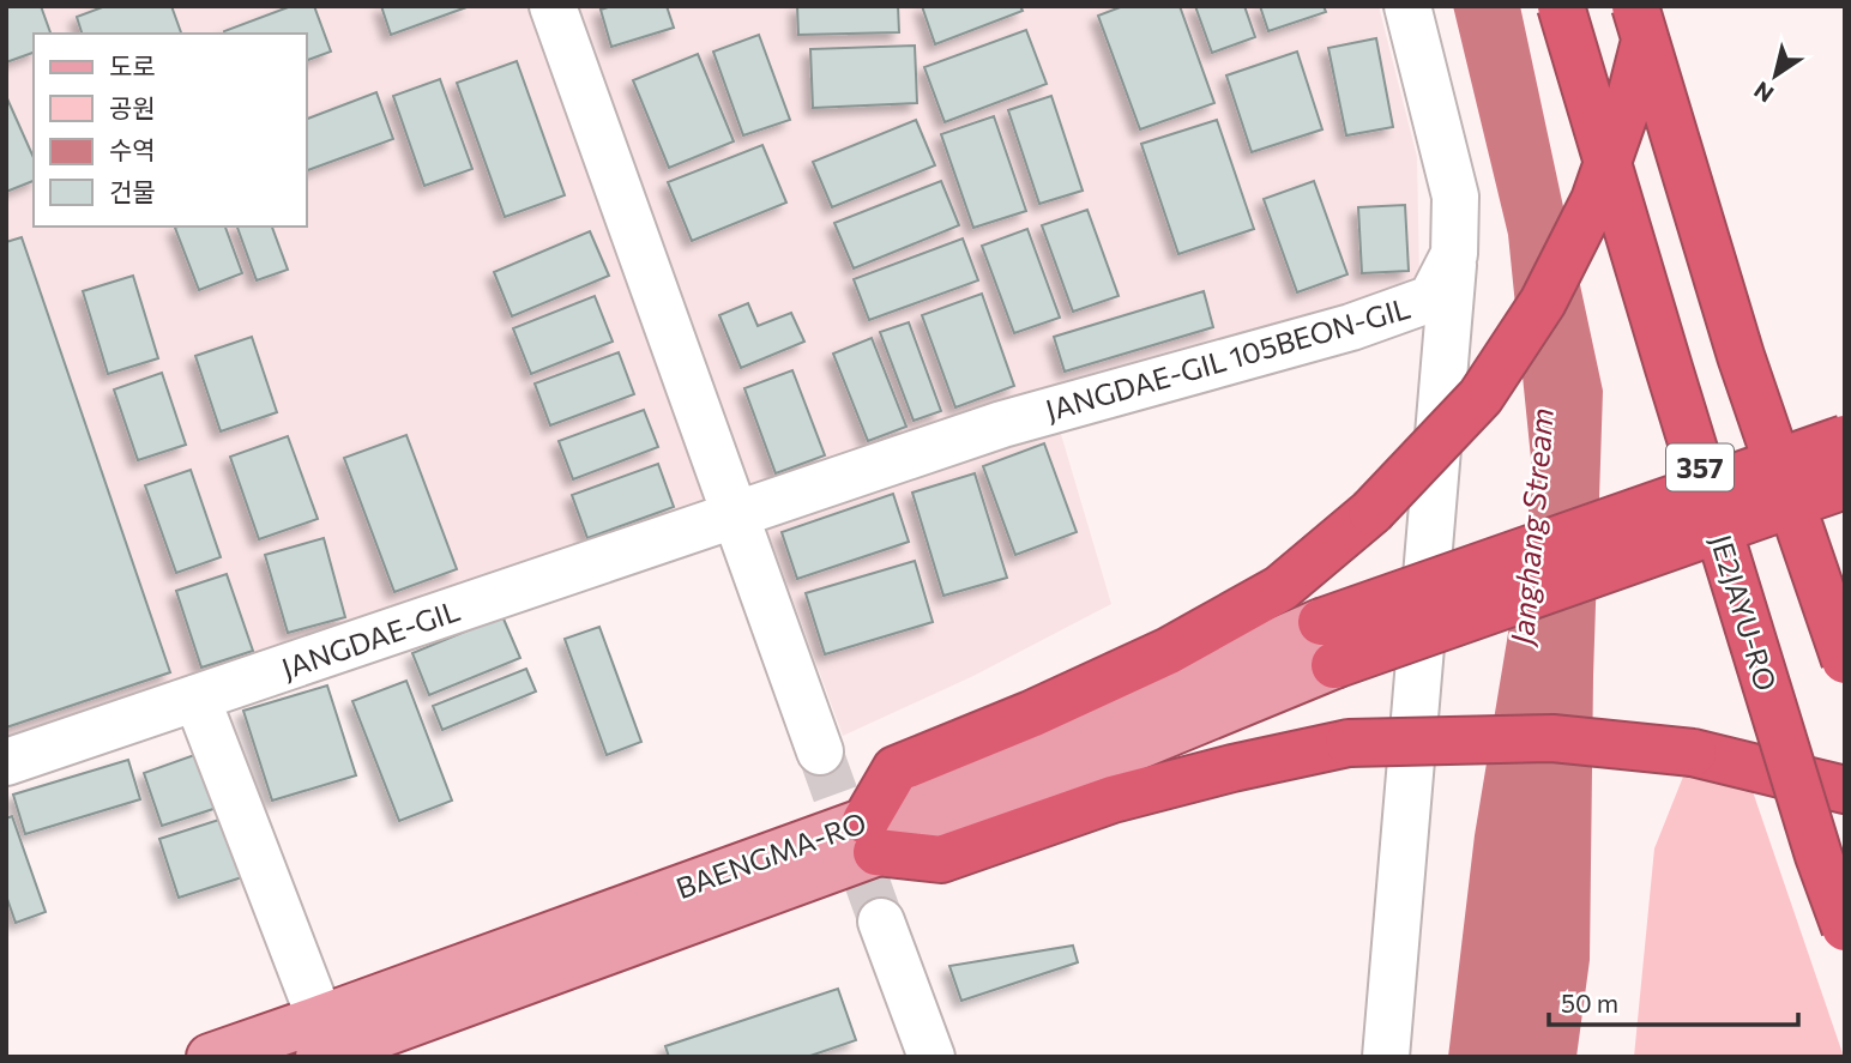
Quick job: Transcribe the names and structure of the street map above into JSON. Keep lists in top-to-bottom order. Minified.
{"streets":{"highway":["357","JE2JAYU-RO"],"main road":["BAENGMA-RO"],"street":["JANGDAE-GIL 105BEON-GIL","JANGDAE-GIL"]},"crossings":[["JANGDAE-GIL 105BEON-GIL","JANGDAE-GIL"]],"water":["Janghang Stream"],"legend":["도로","공원","수역","건물"],"scale_bar":"50 m","north":"bottom left"}
